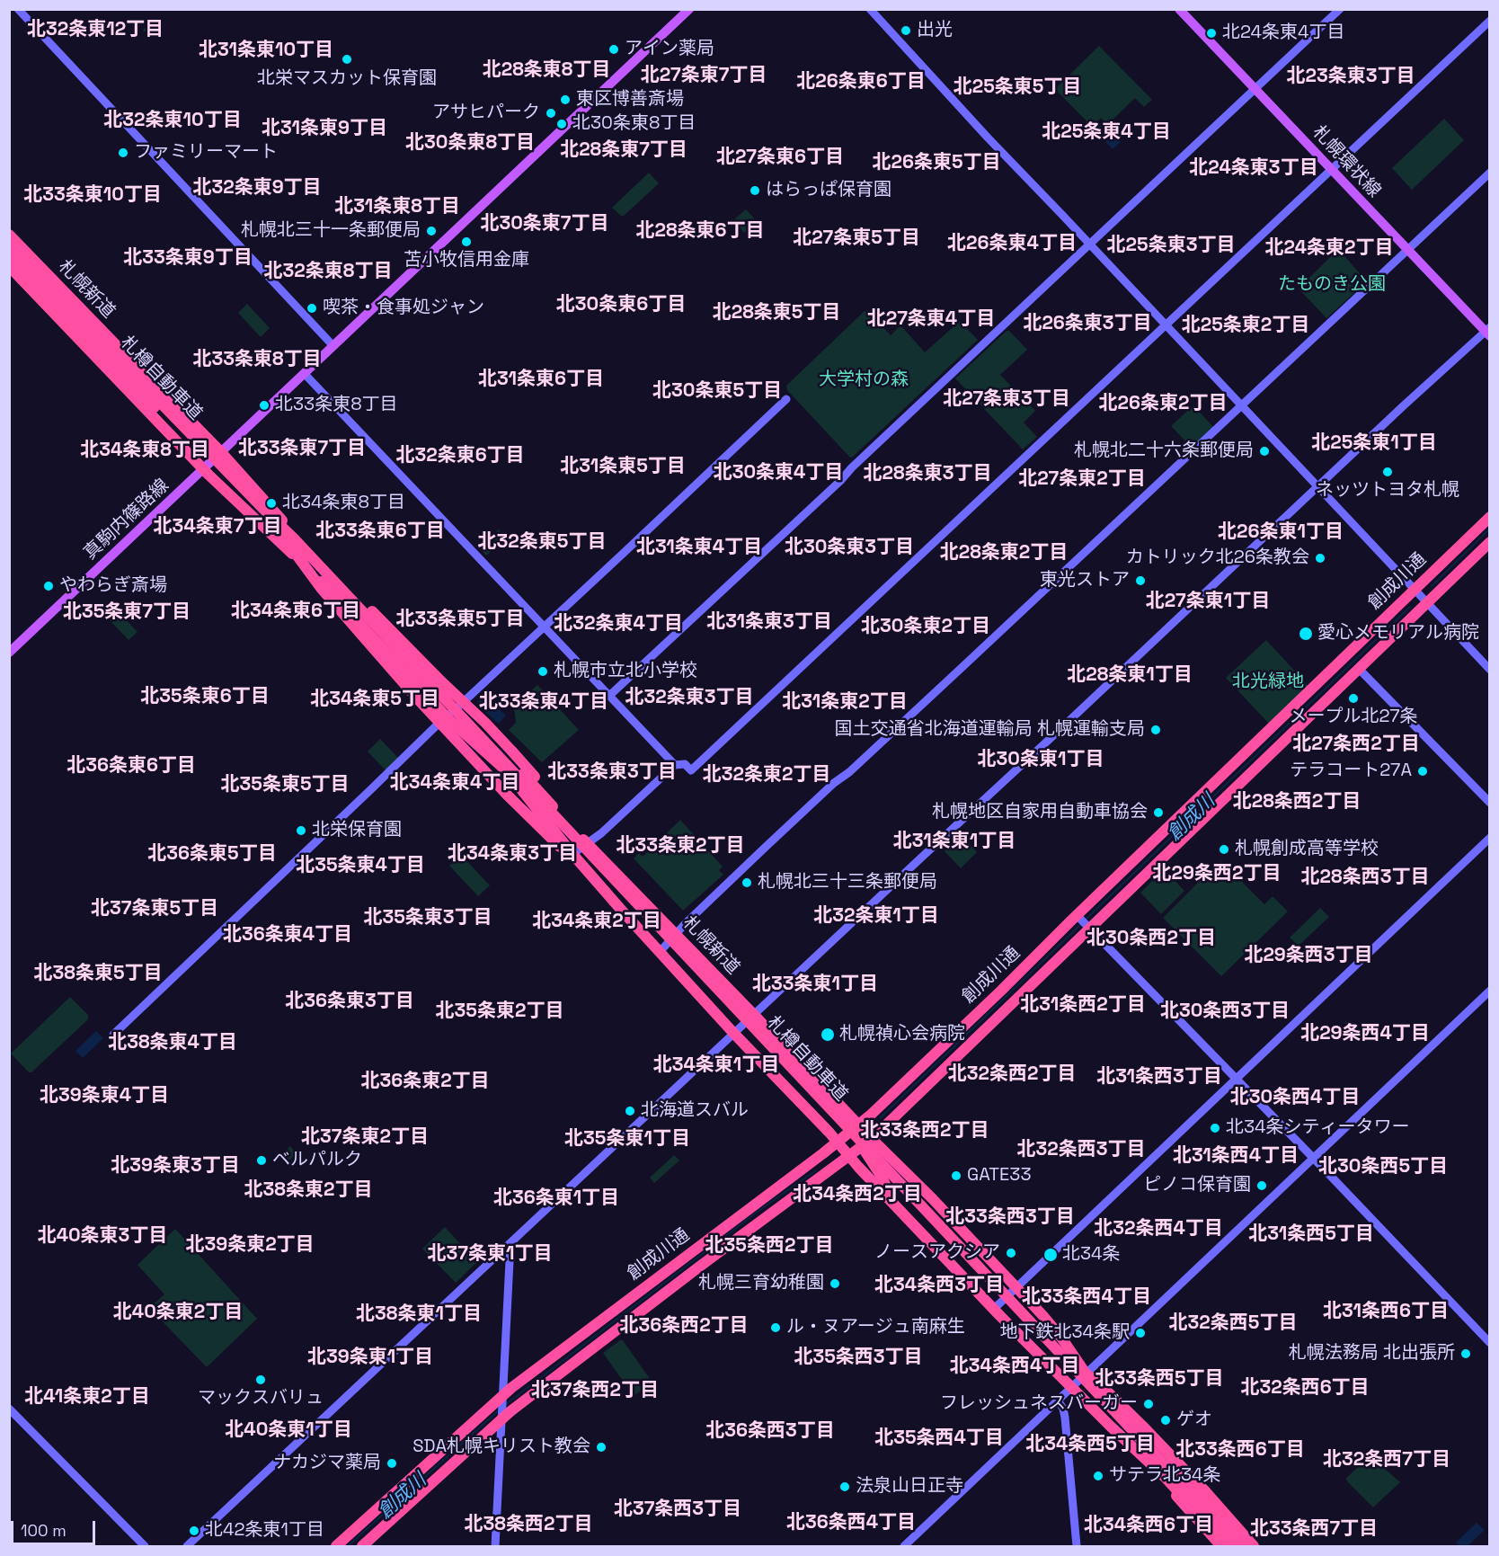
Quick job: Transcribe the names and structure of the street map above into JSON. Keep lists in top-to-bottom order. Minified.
{"streets":{"highway":["札幌新道","札樽自動車道","創成川通"],"main road":["札幌環状線","真駒内篠路線"]},"crossings":[["札幌新道","札樽自動車道"],["札幌新道","真駒内篠路線"],["札幌新道","創成川通"]],"districts":["北32条東12丁目","北31条東10丁目","北28条東8丁目","北27条東7丁目","北23条東3丁目","北26条東6丁目","北25条東5丁目","北32条東10丁目","北31条東9丁目","北25条東4丁目","北30条東8丁目","北28条東7丁目","北27条東6丁目","北26条東5丁目","北24条東3丁目","北32条東9丁目","北33条東10丁目","北31条東8丁目","北30条東7丁目","北28条東6丁目","北27条東5丁目","北26条東4丁目","北25条東3丁目","北24条東2丁目","北33条東9丁目","北32条東8丁目","北30条東6丁目","北28条東5丁目","北27条東4丁目","北26条東3丁目","北25条東2丁目","北33条東8丁目","北31条東6丁目","北30条東5丁目","北27条東3丁目","北26条東2丁目","北25条東1丁目","北33条東7丁目","北34条東8丁目","北32条東6丁目","北31条東5丁目","北30条東4丁目","北28条東3丁目","北27条東2丁目","北34条東7丁目","北33条東6丁目","北26条東1丁目","北32条東5丁目","北31条東4丁目","北30条東3丁目","北28条東2丁目","北27条東1丁目","北34条東6丁目","北35条東7丁目","北33条東5丁目","北31条東3丁目","北32条東4丁目","北30条東2丁目","北28条東1丁目","北35条東6丁目","北32条東3丁目","北34条東5丁目","北33条東4丁目","北31条東2丁目","北27条西2丁目","北30条東1丁目","北36条東6丁目","北33条東3丁目","北32条東2丁目","北34条東4丁目","北35条東5丁目","北28条西2丁目","北31条東1丁目","北33条東2丁目","北36条東5丁目","北34条東3丁目","北35条東4丁目","北29条西2丁目","北28条西3丁目","北37条東5丁目","北32条東1丁目","北35条東3丁目","北34条東2丁目","北36条東4丁目","北30条西2丁目","北29条西3丁目","北38条東5丁目","北33条東1丁目","北36条東3丁目","北31条西2丁目","北35条東2丁目","北30条西3丁目","北29条西4丁目","北38条東4丁目","北34条東1丁目","北32条西2丁目","北31条西3丁目","北36条東2丁目","北39条東4丁目","北30条西4丁目","北33条西2丁目","北37条東2丁目","北35条東1丁目","北32条西3丁目","北31条西4丁目","北39条東3丁目","北30条西5丁目","北38条東2丁目","北34条西2丁目","北36条東1丁目","北33条西3丁目","北32条西4丁目","北31条西5丁目","北40条東3丁目","北39条東2丁目","北35条西2丁目","北37条東1丁目","北34条西3丁目","北33条西4丁目","北31条西6丁目","北40条東2丁目","北38条東1丁目","北32条西5丁目","北36条西2丁目","北39条東1丁目","北35条西3丁目","北34条西4丁目","北33条西5丁目","北32条西6丁目","北37条西2丁目","北41条東2丁目","北40条東1丁目","北36条西3丁目","北35条西4丁目","北34条西5丁目","北33条西6丁目","北32条西7丁目","北37条西3丁目","北36条西4丁目","北38条西2丁目","北34条西6丁目","北33条西7丁目"],"water":["創成川"],"parks":["たものき公園","大学村の森","北光緑地"],"places":["出光","北24条東4丁目","アイン薬局","北栄マスカット保育園","東区博善斎場","アサヒパーク","北30条東8丁目","ファミリーマート","はらっぱ保育園","札幌北三十一条郵便局","苫小牧信用金庫","喫茶・食事処ジャン","北33条東8丁目","札幌北二十六条郵便局","ネッツトヨタ札幌","北34条東8丁目","カトリック北26条教会","東光ストア","やわらぎ斎場","愛心メモリアル病院","札幌市立北小学校","メープル北27条","国土交通省北海道運輸局 札幌運輸支局","テラコート27A","札幌地区自家用自動車協会","北栄保育園","札幌創成高等学校","札幌北三十三条郵便局","札幌禎心会病院","北海道スバル","北34条シティータワー","ベルパルク","GATE33","ピノコ保育園","ノースアクシア","北34条","札幌三育幼稚園","ル・ヌアージュ南麻生","地下鉄北34条駅","札幌法務局 北出張所","マックスバリュ","フレッシュネスバーガー","ゲオ","SDA札幌キリスト教会","ナカジマ薬局","サテラ北34条","法泉山日正寺","北42条東1丁目"],"scale_bar":"100 m"}
